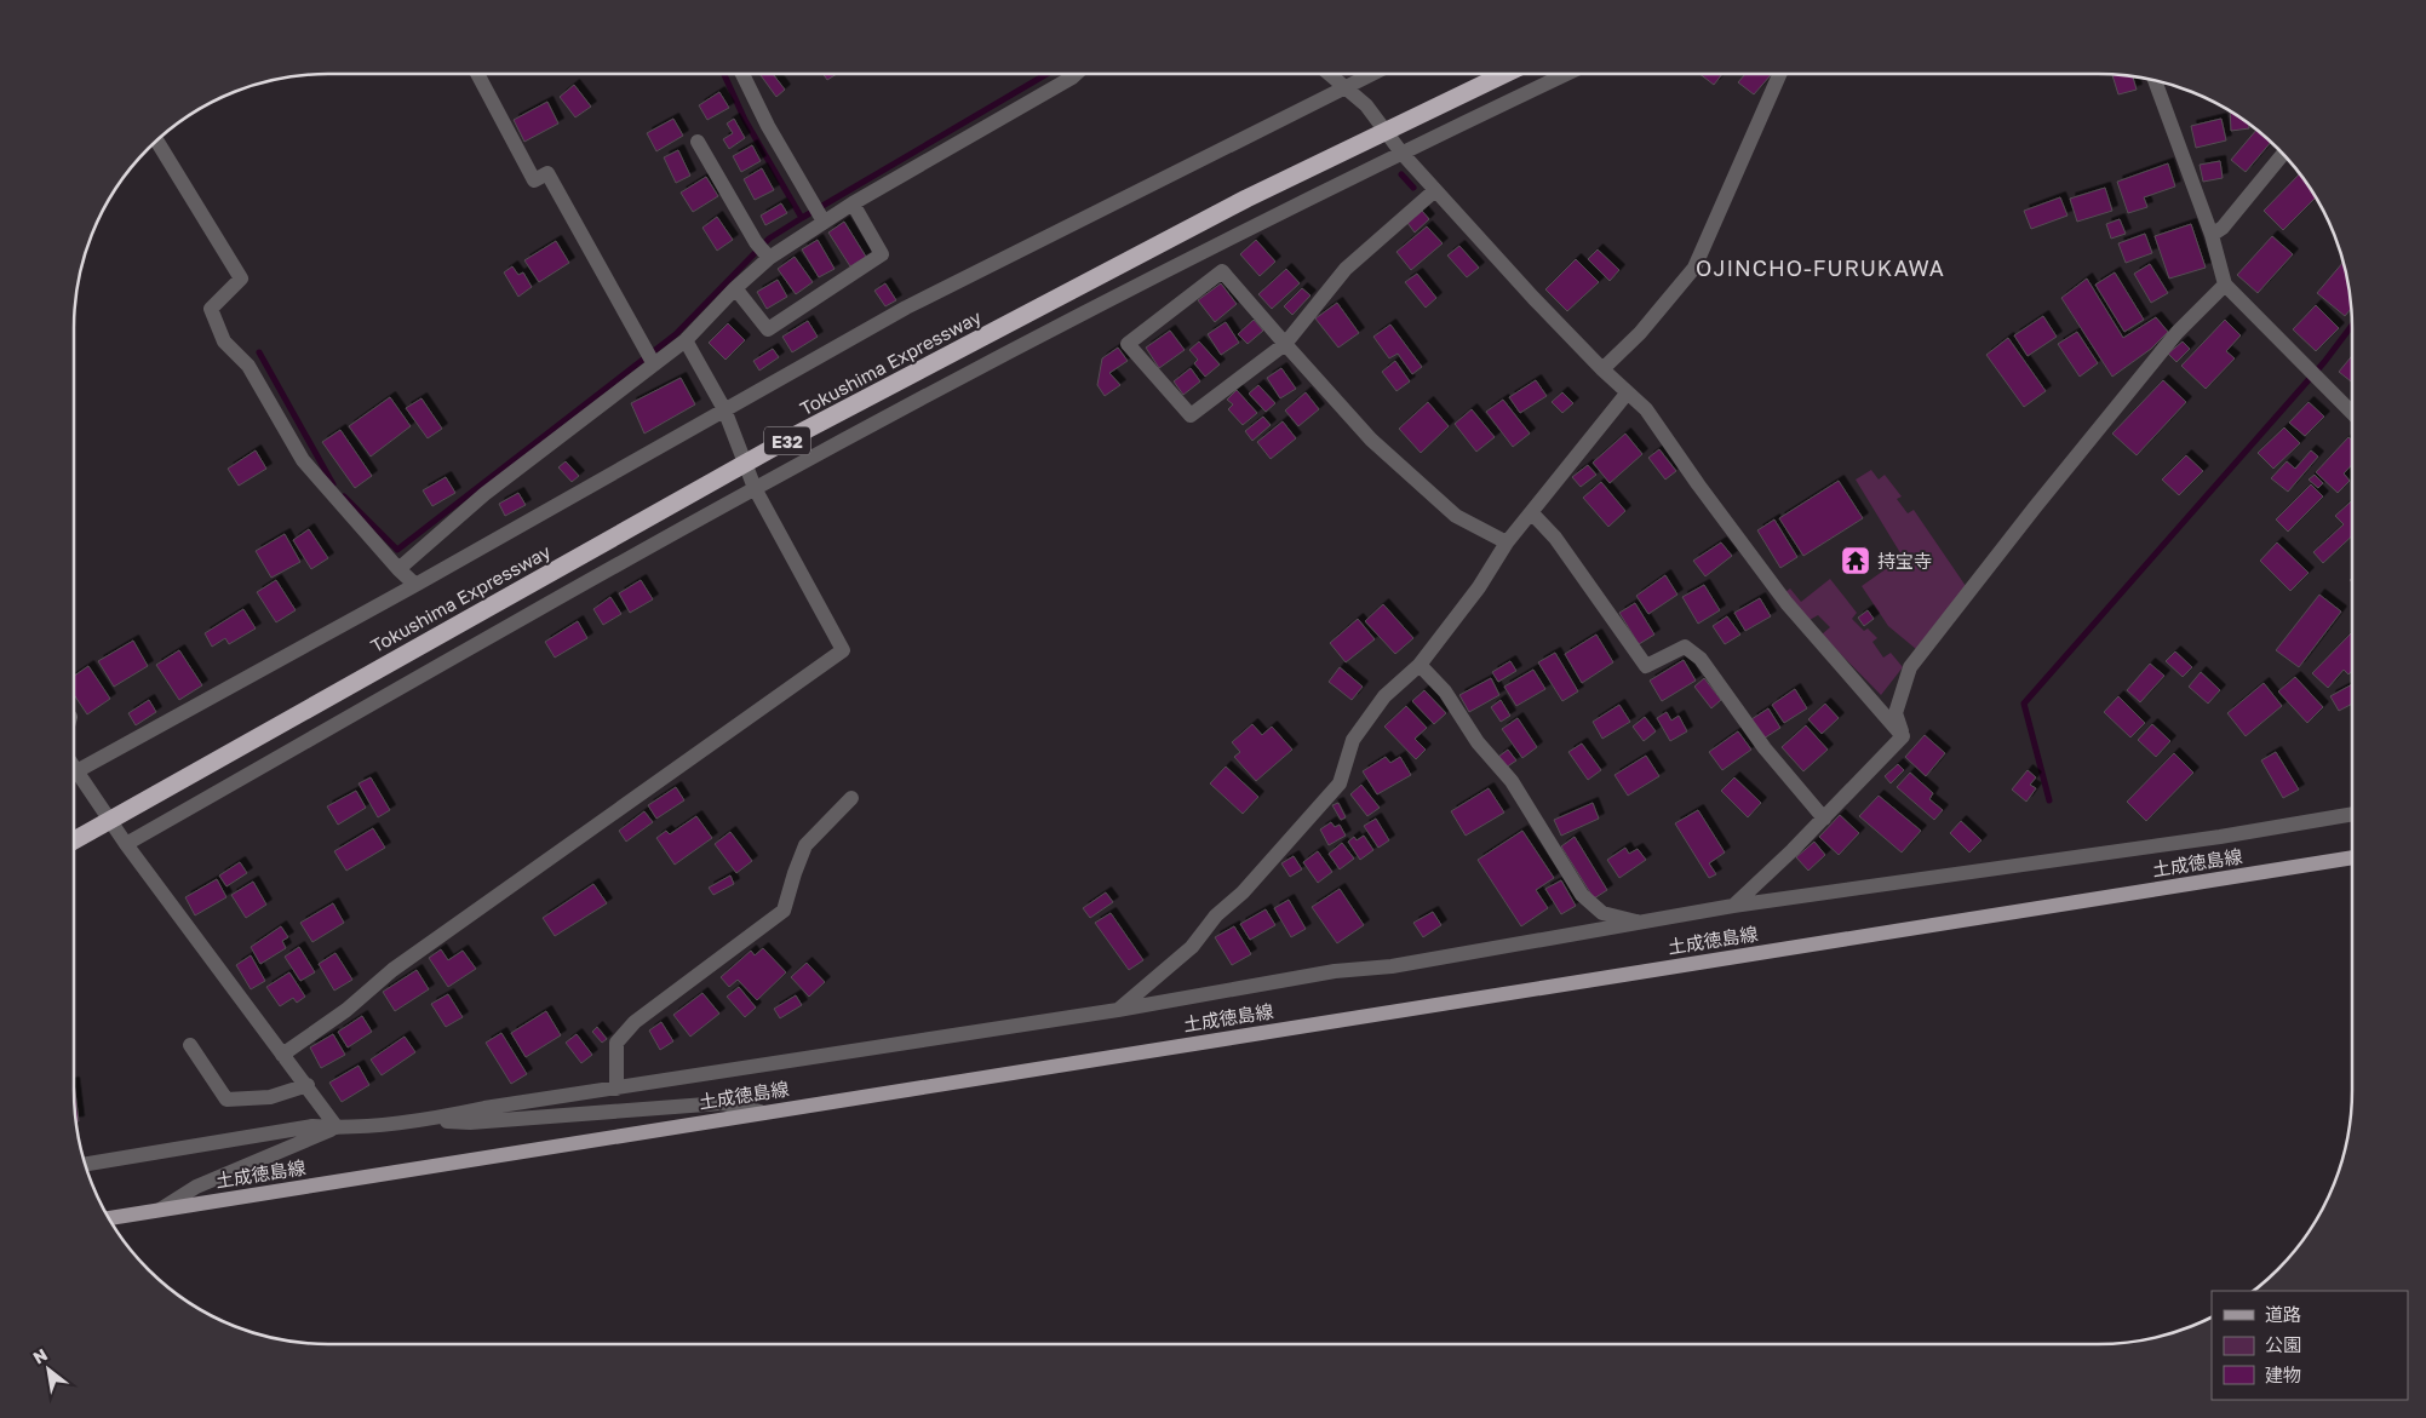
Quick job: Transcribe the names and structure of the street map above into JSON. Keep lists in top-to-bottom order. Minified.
{"streets":{"highway":["Tokushima Expressway","E32"],"main road":["土成徳島線"]},"districts":["OJINCHO-FURUKAWA"],"places":{"temple":["持宝寺"]},"legend":["道路","公園","建物"],"north":"top left"}
